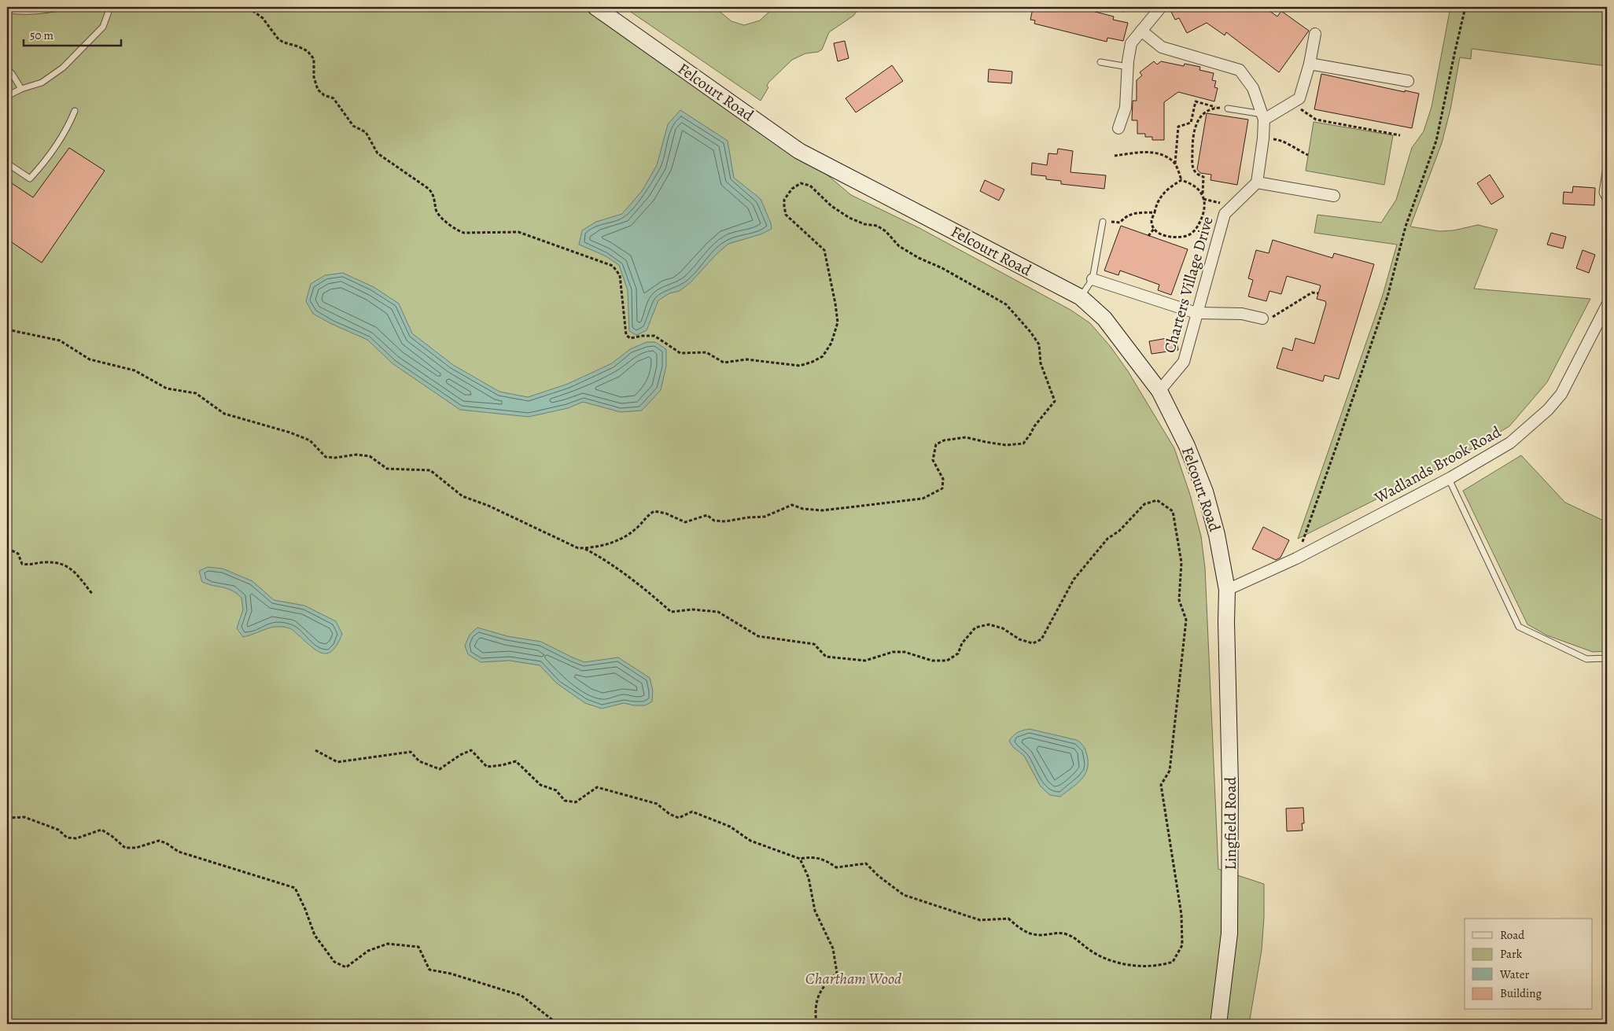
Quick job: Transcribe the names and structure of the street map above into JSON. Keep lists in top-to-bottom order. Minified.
{"streets":{"street":["Felcourt Road","Charters Village Drive","Wadlands Brook Road","Lingfield Road"]},"crossings":[["Felcourt Road","Charters Village Drive"],["Felcourt Road","Wadlands Brook Road"],["Felcourt Road","Lingfield Road"]],"parks":["Chartham Wood"],"legend":["Road","Park","Water","Building"],"scale_bar":"50 m"}
